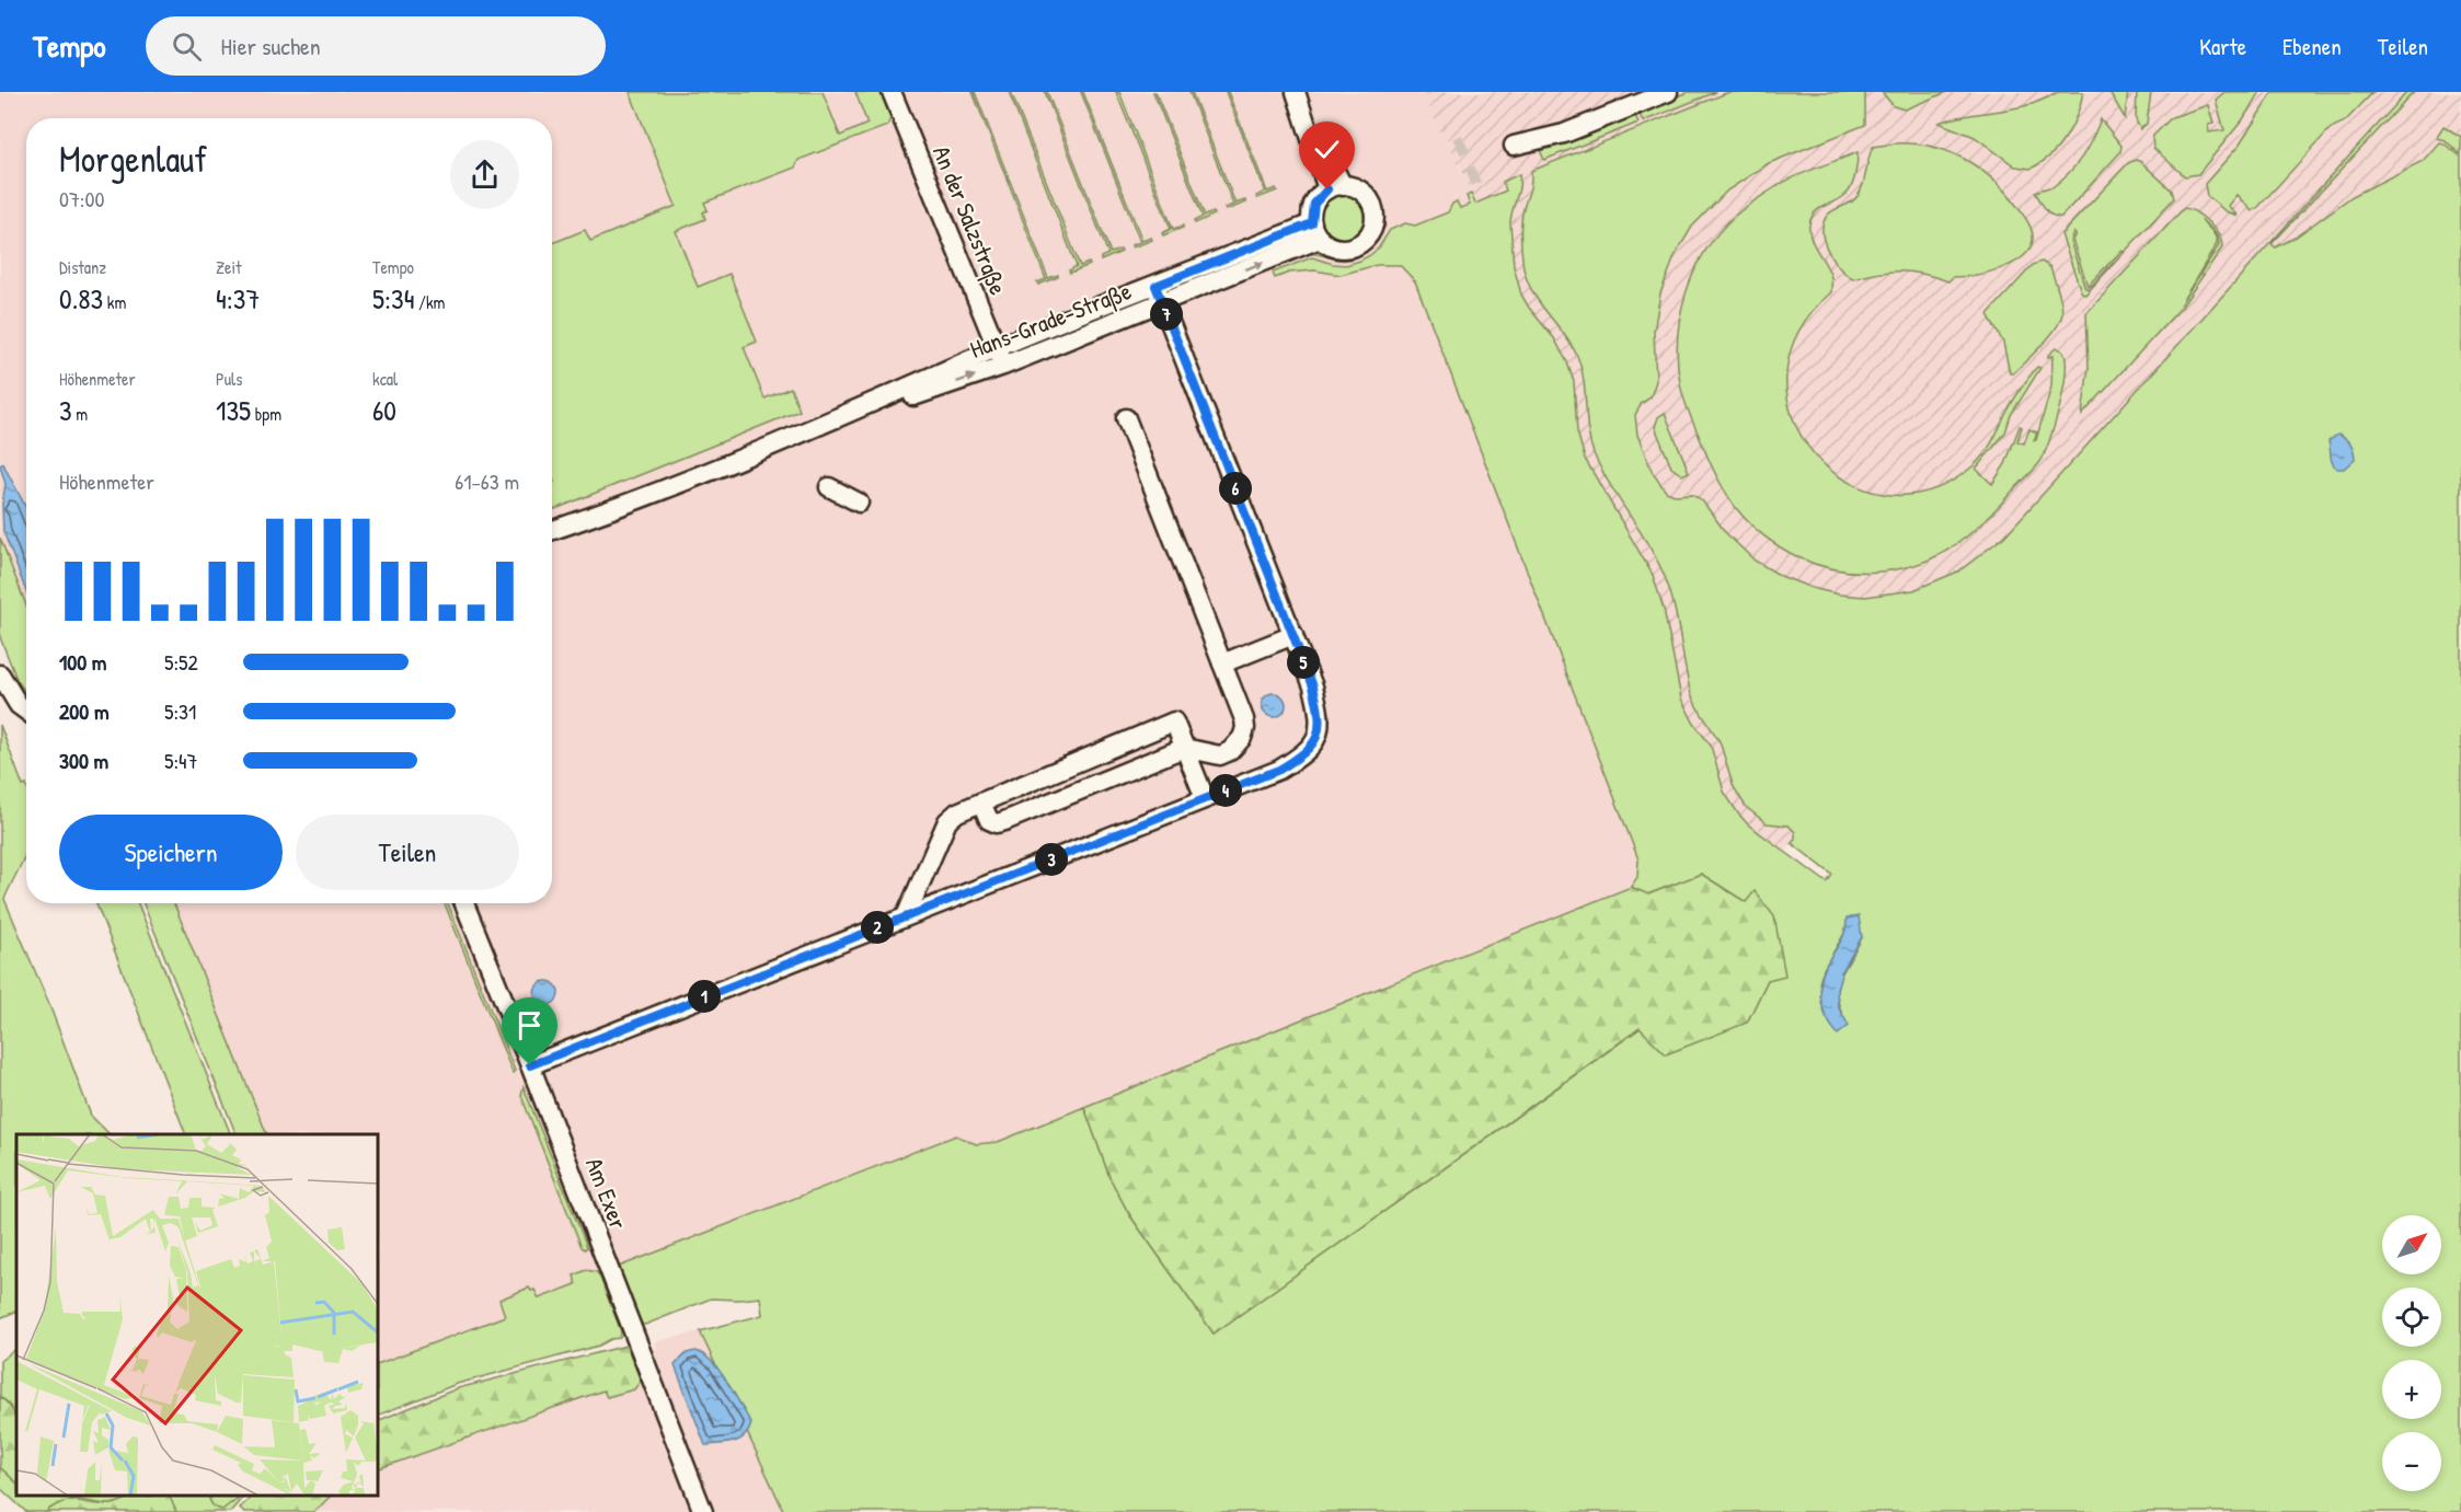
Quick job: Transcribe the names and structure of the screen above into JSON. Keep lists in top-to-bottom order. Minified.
{"streets":{"street":["An der Salzstraße","Hans-Grade-Straße","Am Exer"]},"crossings":[["An der Salzstraße","Hans-Grade-Straße"]],"north":"top right","page":{"header":"Tempo","search":"Hier suchen","nav":["Karte","Ebenen","Teilen"],"heading":["Morgenlauf","07:00"],"stats":[["Distanz","0.83 km"],["Zeit","4:37"],["Tempo","5:34 /km"],["Höhenmeter","3 m"],["Puls","135 bpm"],["kcal","60"]],"pins":["7","6","5","4","3","2","1"],"chart":["Höhenmeter","61–63 m"],"list":[{"name":"100 m","note":"5:52"},{"name":"200 m","note":"5:31"},{"name":"300 m","note":"5:47"}],"buttons":["Speichern","Teilen"],"map_buttons":["+","−"]}}
